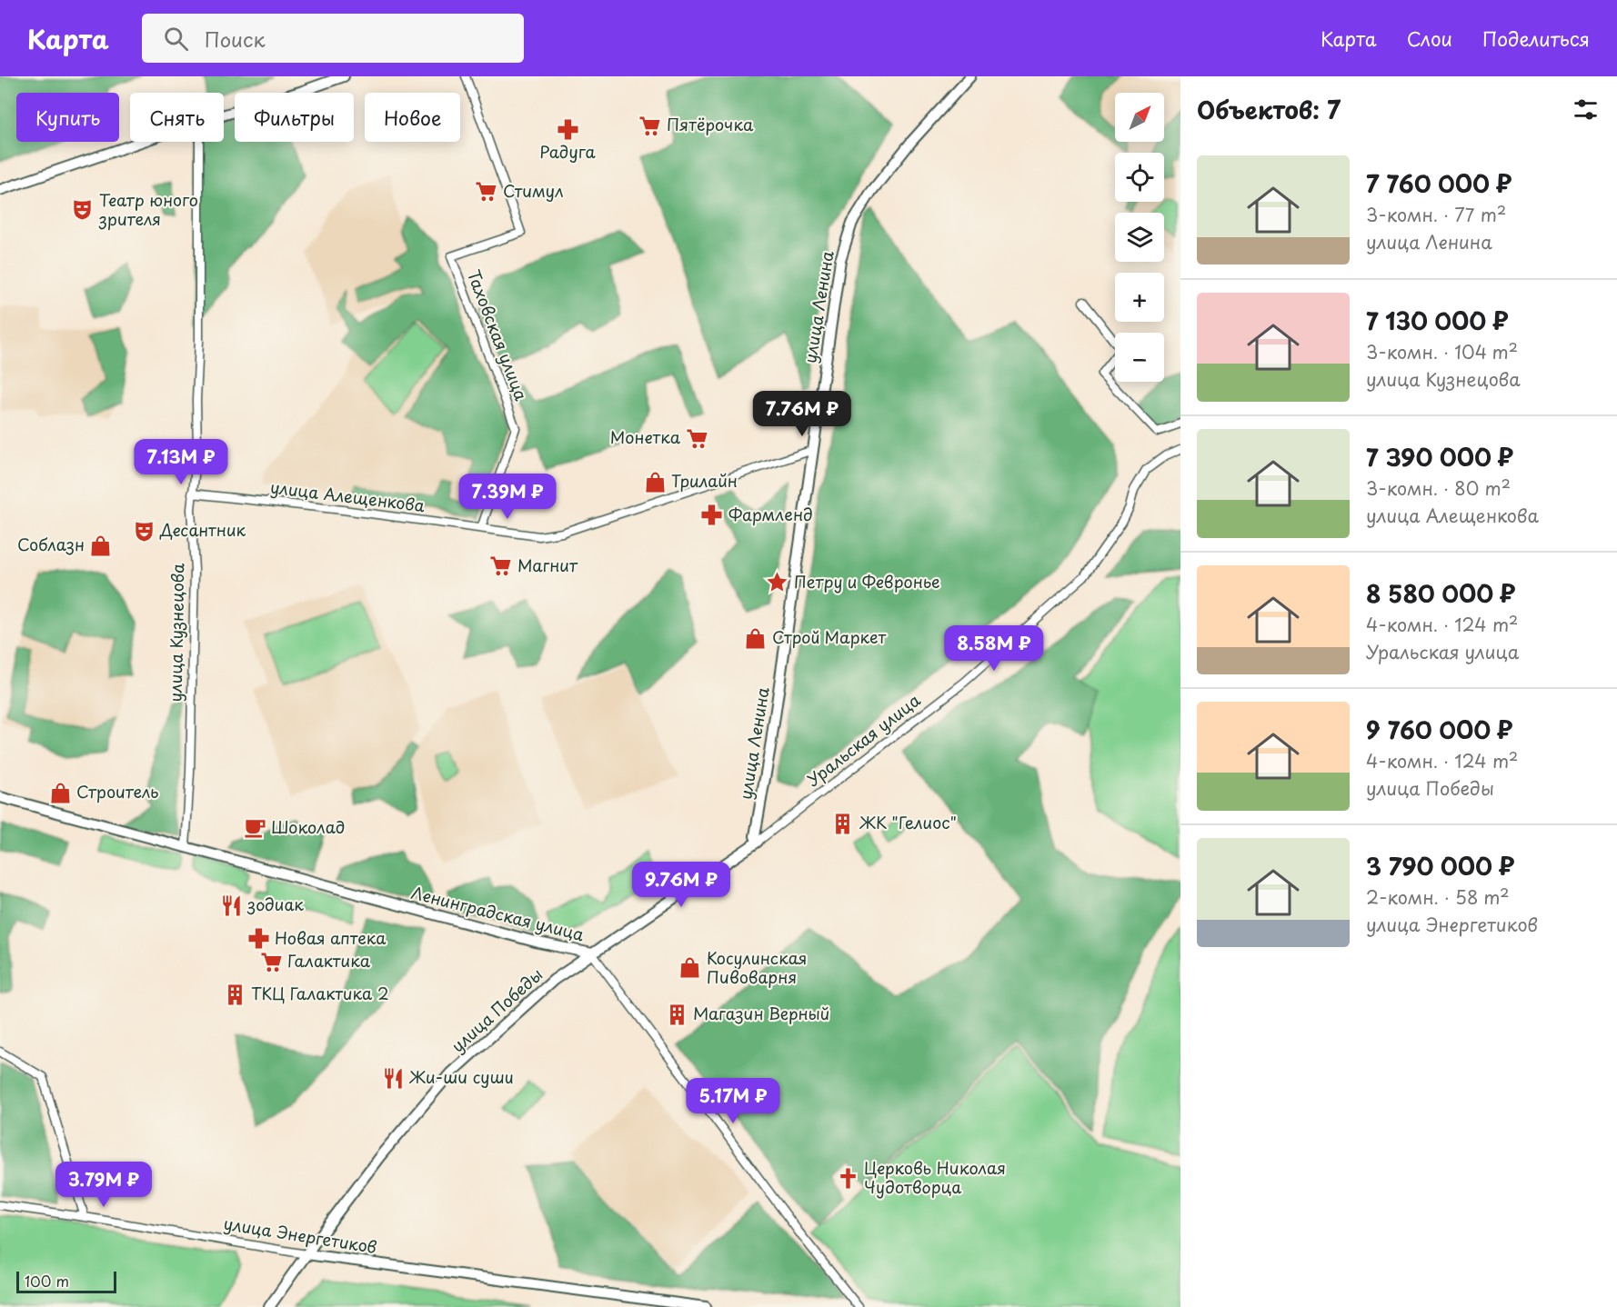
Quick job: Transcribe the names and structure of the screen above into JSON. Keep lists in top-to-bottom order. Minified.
{"streets":{"main road":["улица Ленина","Ленинградская улица","улица Победы","улица Энергетиков"],"street":["Таховская улица","улица Алещенкова","улица Кузнецова","Уральская улица"]},"crossings":[["улица Ленина","улица Алещенкова"],["улица Ленина","Уральская улица"],["улица Ленина","улица Победы"],["Таховская улица","улица Алещенкова"],["улица Алещенкова","улица Кузнецова"],["улица Кузнецова","Ленинградская улица"],["Уральская улица","улица Победы"],["Ленинградская улица","улица Победы"],["улица Победы","улица Энергетиков"]],"places":{"supermarket":["Пятёрочка","Стимул","Монетка","Магнит","Галактика"],"pharmacy":["Радуга","Фармленд","Новая аптека"],"theatre":["Театр юного зрителя","Десантник"],"shop":["Трилайн","Соблазн","Строй Маркет","Строитель","Косулинская Пивоварня"],"place":["Петру и Февронье"],"building":["ЖК \"Гелиос\"","ТКЦ Галактика 2","Магазин Верный"],"cafe":["Шоколад"],"restaurant":["зодиак","Жи-ши суши"],"church":["Церковь Николая Чудотворца"]},"scale_bar":"100 m","north":"top right","page":{"header":"Карта","search":"Поиск","nav":["Карта","Слои","Поделиться"],"heading":"Объектов: 7","map_buttons":["+","−"],"chip":["Купить","Снять","Фильтры","Новое"],"list":[{"name":"7 760 000 ₽","note":"3-комн. · 77 m² · улица Ленина"},{"name":"7 130 000 ₽","note":"3-комн. · 104 m² · улица Кузнецова"},{"name":"7 390 000 ₽","note":"3-комн. · 80 m² · улица Алещенкова"},{"name":"8 580 000 ₽","note":"4-комн. · 124 m² · Уральская улица"},{"name":"9 760 000 ₽","note":"4-комн. · 124 m² · улица Победы"},{"name":"3 790 000 ₽","note":"2-комн. · 58 m² · улица Энергетиков"}],"price":["7.76M ₽","7.13M ₽","7.39M ₽","8.58M ₽","9.76M ₽","5.17M ₽","3.79M ₽"],"scale":"100 m"}}
